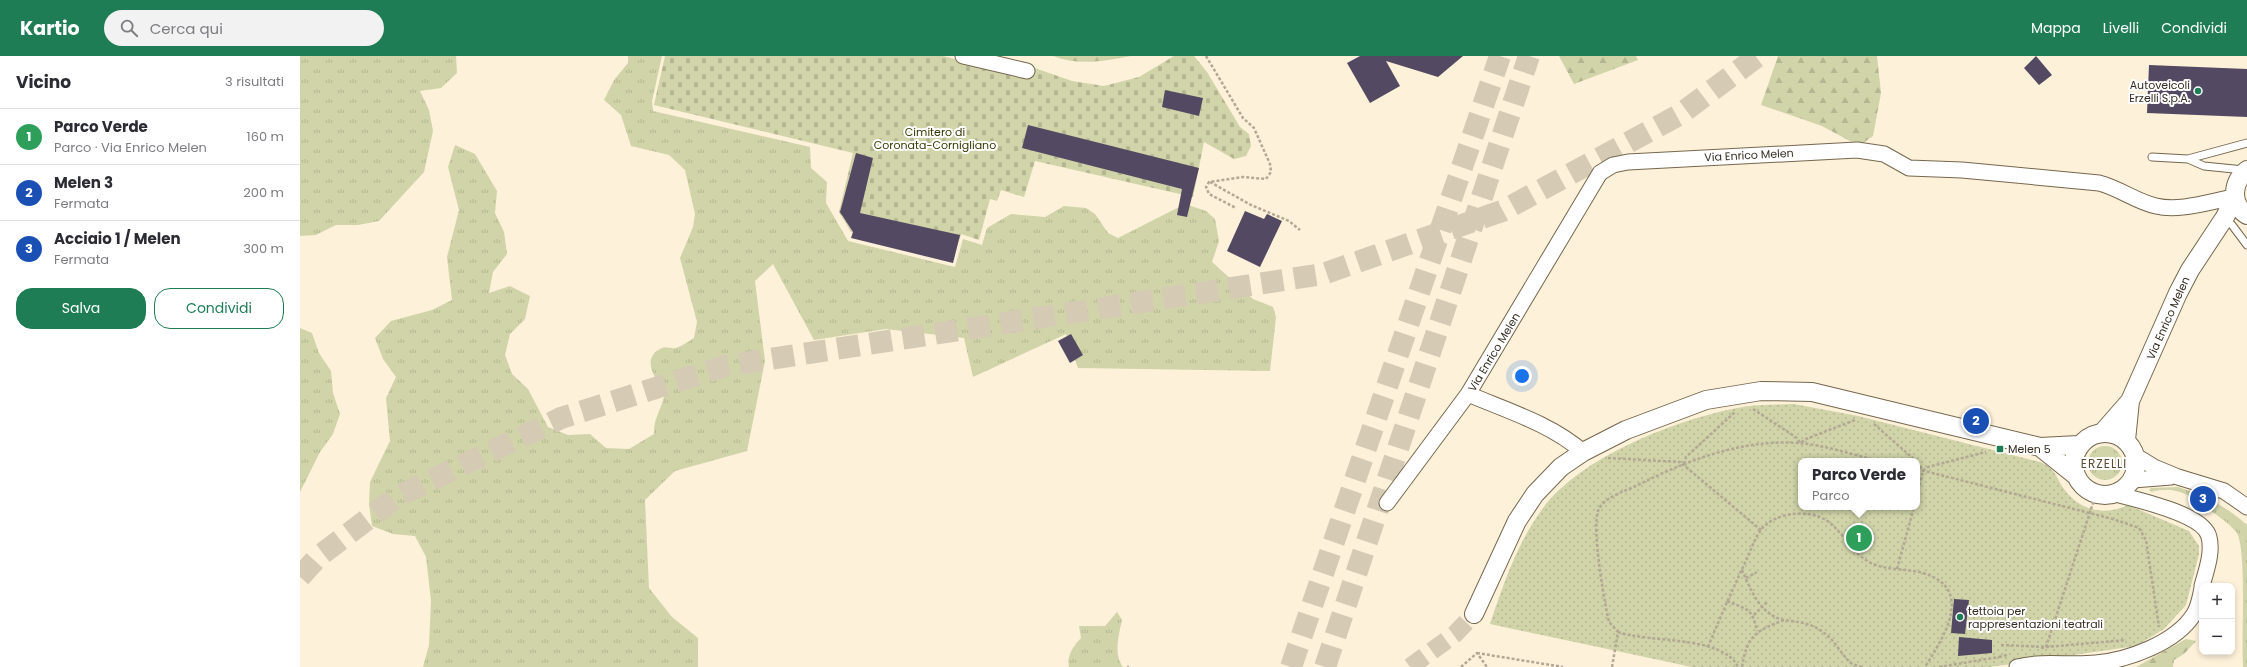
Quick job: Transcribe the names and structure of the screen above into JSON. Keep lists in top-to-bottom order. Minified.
{"streets":{"street":["Via Enrico Melen"]},"districts":["ERZELLI"],"parks":["Cimitero di Coronata-Cornigliano"],"places":{"other":["Autoveicoli Erzelli S.p.A.","tettoia per rappresentazioni teatrali"],"transit":["Melen 5"]},"page":{"header":"Kartio","search":"Cerca qui","nav":["Mappa","Livelli","Condividi"],"heading":["Vicino","3 risultati"],"list":[{"mark":"1","name":"Parco Verde","note":"Parco · Via Enrico Melen","value":"160 m"},{"mark":"2","name":"Melen 3","note":"Fermata","value":"200 m"},{"mark":"3","name":"Acciaio 1 / Melen","note":"Fermata","value":"300 m"}],"buttons":["Salva","Condividi"],"pins":["2","3","1"],"popup":["Parco Verde","Parco"],"map_buttons":["+","−"]}}
